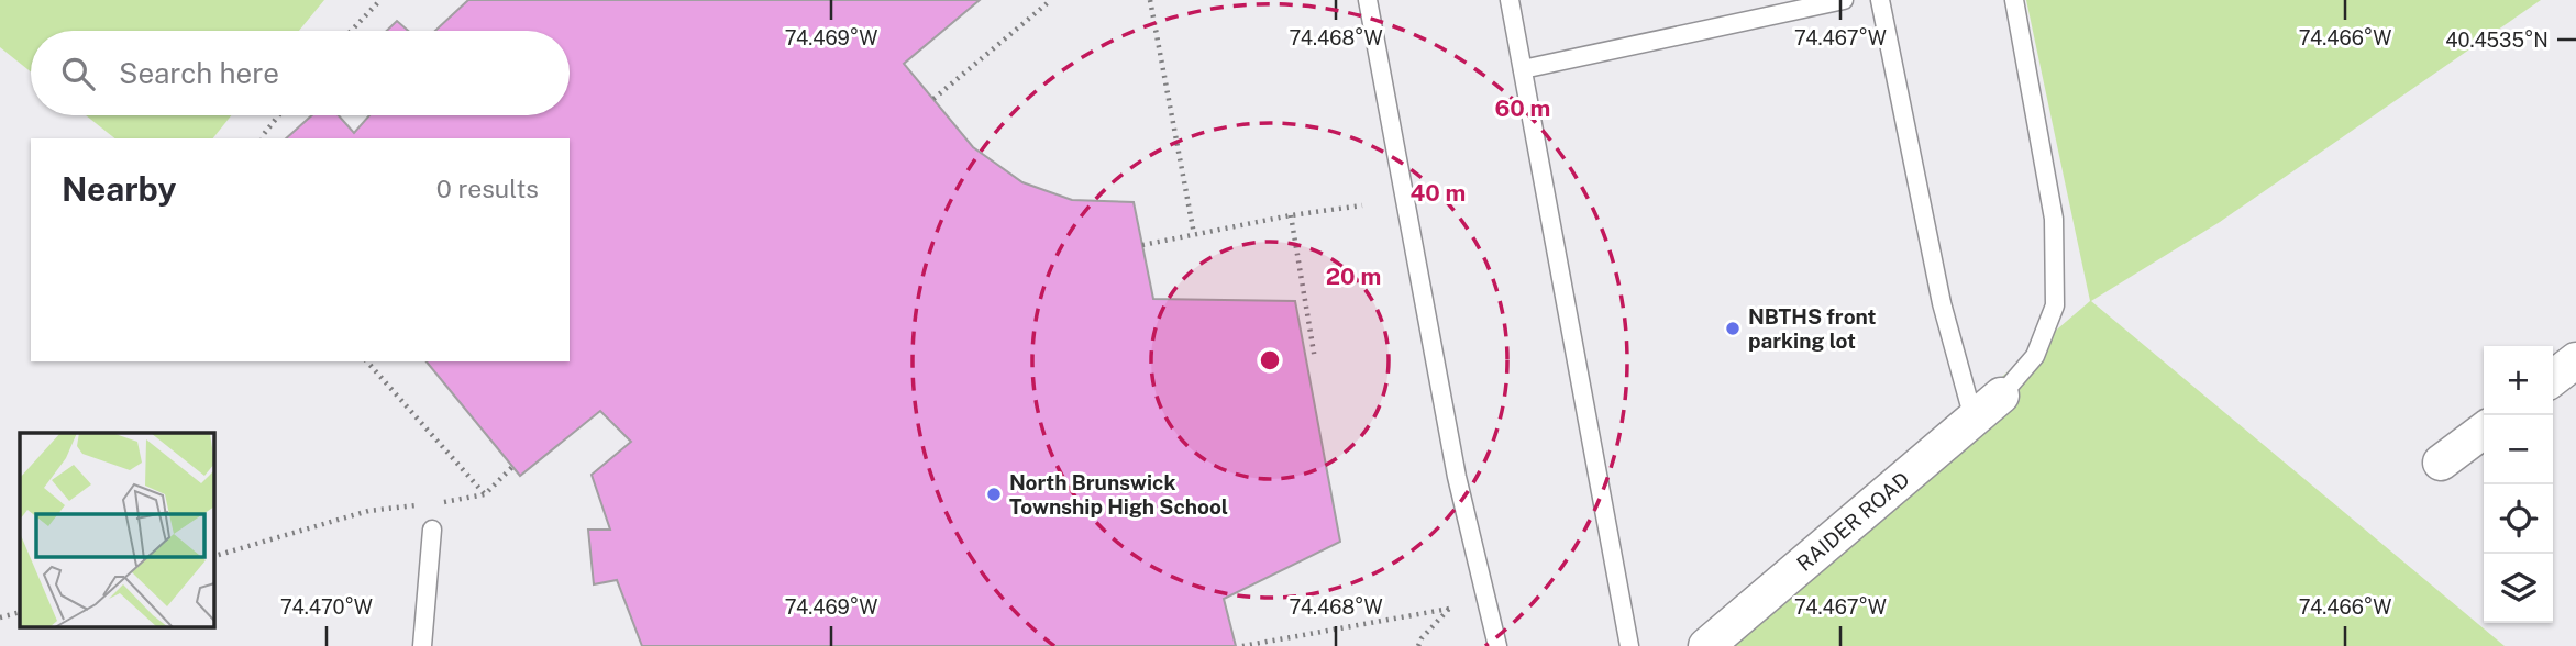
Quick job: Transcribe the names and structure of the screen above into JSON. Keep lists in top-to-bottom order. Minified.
{"streets":{"street":["RAIDER ROAD"]},"places":["NBTHS front parking lot","North Brunswick Township High School"],"page":{"search":"Search here","heading":["Nearby","0 results"],"map_buttons":["+","−"]},"coordinates":["74.469°W","74.468°W","74.467°W","74.466°W","40.4535°N","74.470°W"],"rings":["60 m","40 m","20 m"]}
